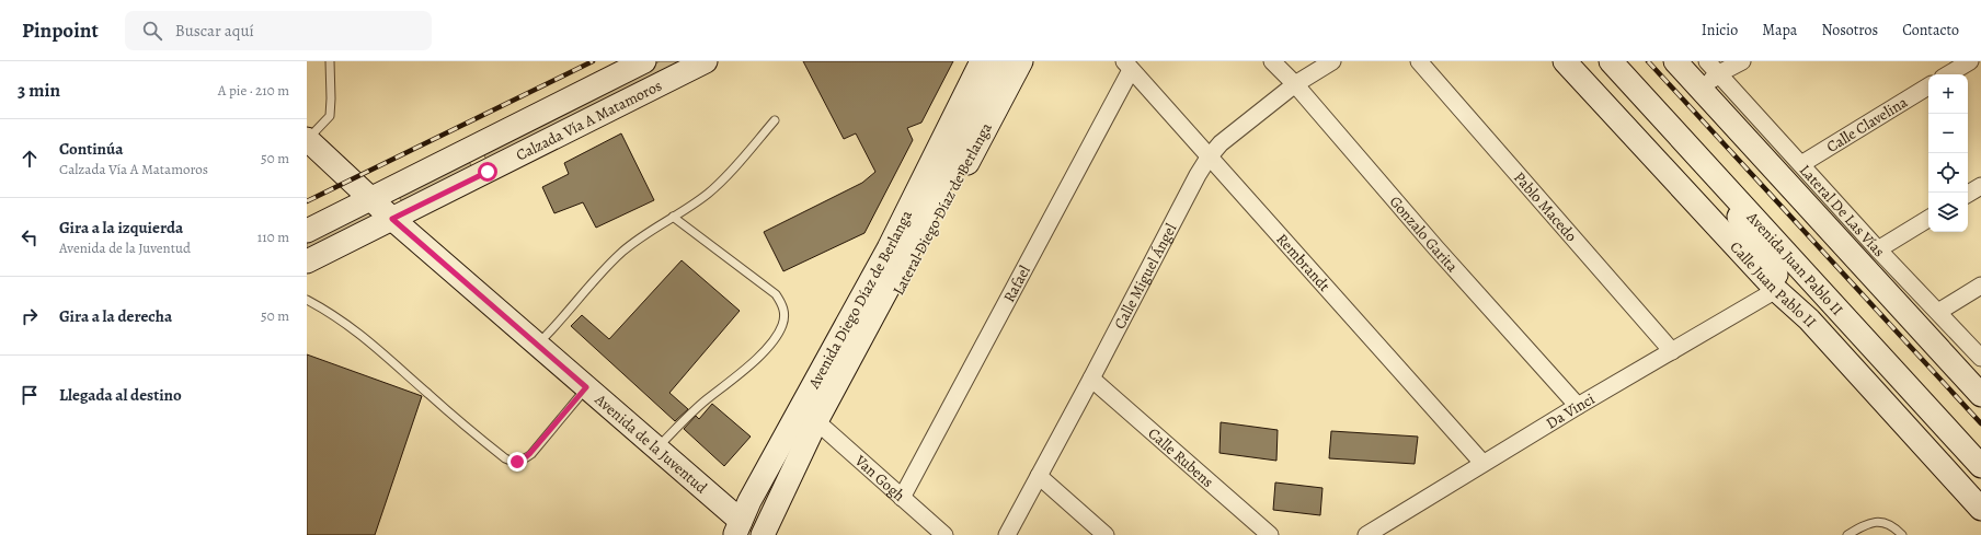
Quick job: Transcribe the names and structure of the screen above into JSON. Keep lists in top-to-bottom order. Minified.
{"streets":{"street":["Calzada Vía A Matamoros","Calle Clavelina","Pablo Macedo","Lateral Diego Díaz de Berlanga","Lateral De Las Vías","Gonzalo Garita","Rembrandt","Avenida Juan Pablo II","Calle Miguel Ángel","Rafael","Calle Juan Pablo II","Avenida Diego Díaz de Berlanga","Da Vinci","Avenida de la Juventud","Calle Rubens","Van Gogh"]},"crossings":[["Calzada Vía A Matamoros","Avenida de la Juventud"],["Calle Clavelina","Lateral De Las Vías"],["Pablo Macedo","Da Vinci"],["Lateral Diego Díaz de Berlanga","Avenida Diego Díaz de Berlanga"],["Gonzalo Garita","Calle Miguel Ángel"],["Gonzalo Garita","Da Vinci"],["Rembrandt","Calle Miguel Ángel"],["Rembrandt","Rafael"],["Rembrandt","Da Vinci"],["Calle Miguel Ángel","Calle Rubens"],["Rafael","Van Gogh"],["Calle Juan Pablo II","Da Vinci"],["Avenida Diego Díaz de Berlanga","Avenida de la Juventud"],["Avenida Diego Díaz de Berlanga","Van Gogh"]],"page":{"header":"Pinpoint","search":"Buscar aquí","nav":["Inicio","Mapa","Nosotros","Contacto"],"heading":["3 min","A pie · 210 m"],"map_buttons":["+","−"],"list":[["Continúa","Calzada Vía A Matamoros","50 m"],["Gira a la izquierda","Avenida de la Juventud","110 m"],["Gira a la derecha","50 m"],"Llegada al destino"]}}
